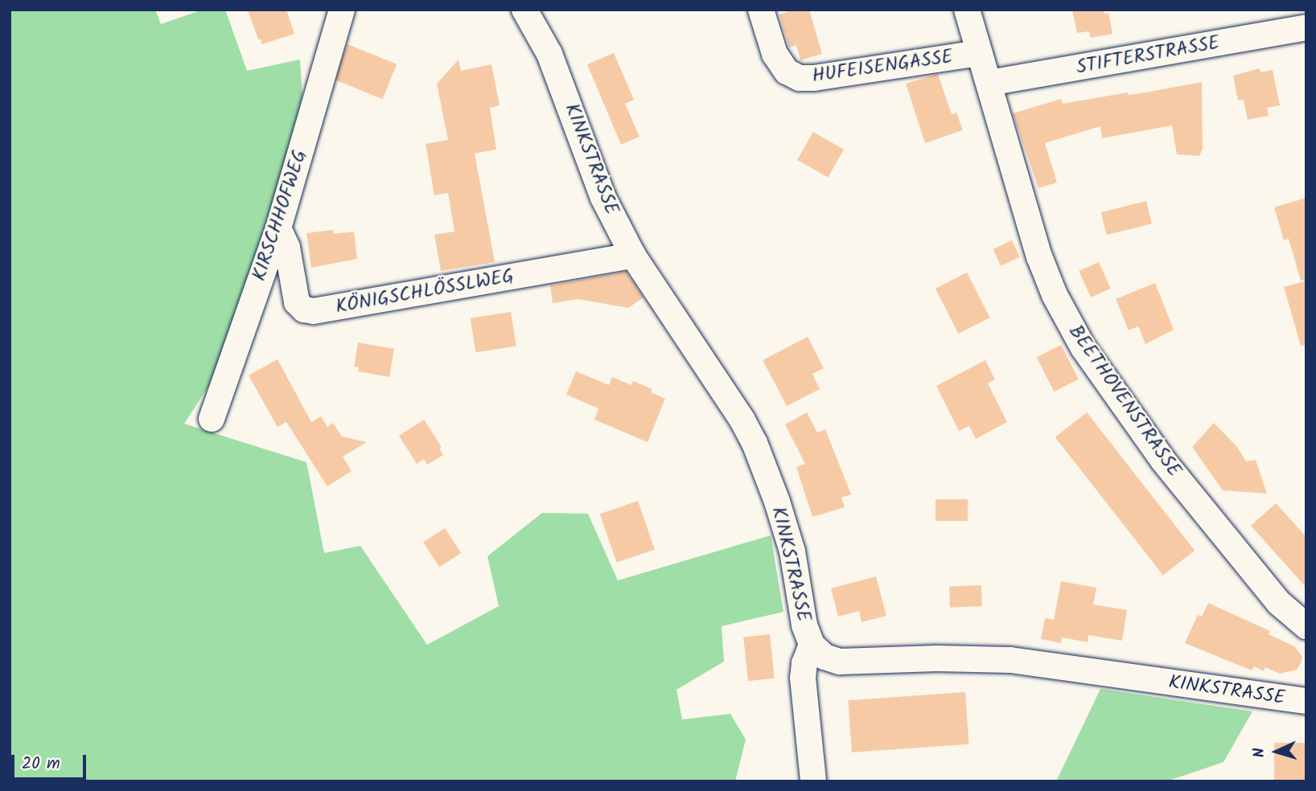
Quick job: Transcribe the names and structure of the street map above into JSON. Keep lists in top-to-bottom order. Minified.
{"streets":{"street":["STIFTERSTRASSE","HUFEISENGASSE","KINKSTRASSE","KIRSCHHOFWEG","KÖNIGSCHLÖSSLWEG","BEETHOVENSTRASSE"]},"crossings":[["STIFTERSTRASSE","BEETHOVENSTRASSE"],["HUFEISENGASSE","BEETHOVENSTRASSE"],["KINKSTRASSE","KÖNIGSCHLÖSSLWEG"],["KIRSCHHOFWEG","KÖNIGSCHLÖSSLWEG"]],"scale_bar":"20 m","north":"left"}
